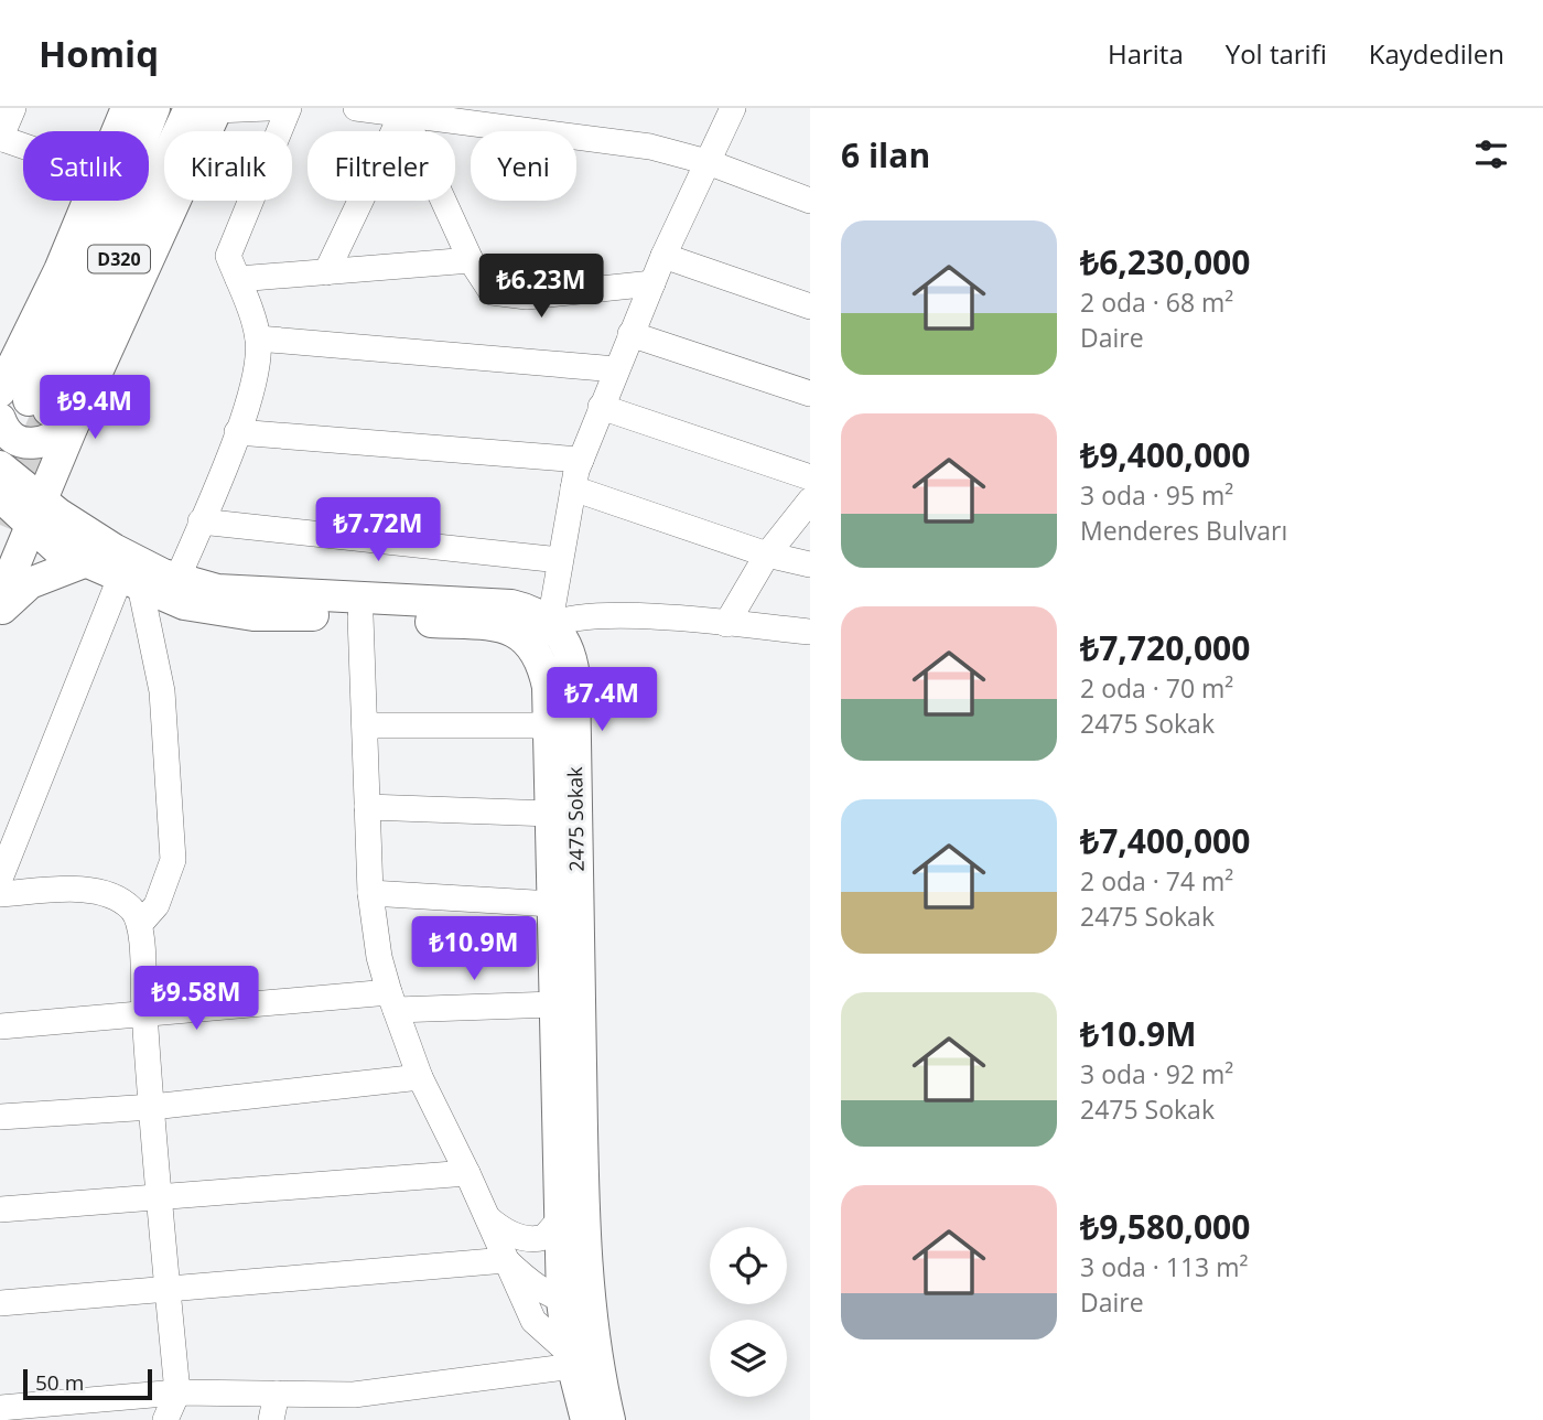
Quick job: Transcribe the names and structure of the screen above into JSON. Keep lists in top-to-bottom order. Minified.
{"streets":{"main road":["D320","2475 Sokak"]},"scale_bar":"50 m","page":{"header":"Homiq","nav":["Harita","Yol tarifi","Kaydedilen"],"heading":"6 ilan","chip":["Satılık","Kiralık","Filtreler","Yeni"],"list":[{"name":"₺6,230,000","note":"2 oda · 68 m² · Daire"},{"name":"₺9,400,000","note":"3 oda · 95 m² · Menderes Bulvarı"},{"name":"₺7,720,000","note":"2 oda · 70 m² · 2475 Sokak"},{"name":"₺7,400,000","note":"2 oda · 74 m² · 2475 Sokak"},{"name":"₺10.9M","note":"3 oda · 92 m² · 2475 Sokak"},{"name":"₺9,580,000","note":"3 oda · 113 m² · Daire"}],"price":["₺6.23M","₺9.4M","₺7.72M","₺7.4M","₺10.9M","₺9.58M"],"scale":"50 m"}}
